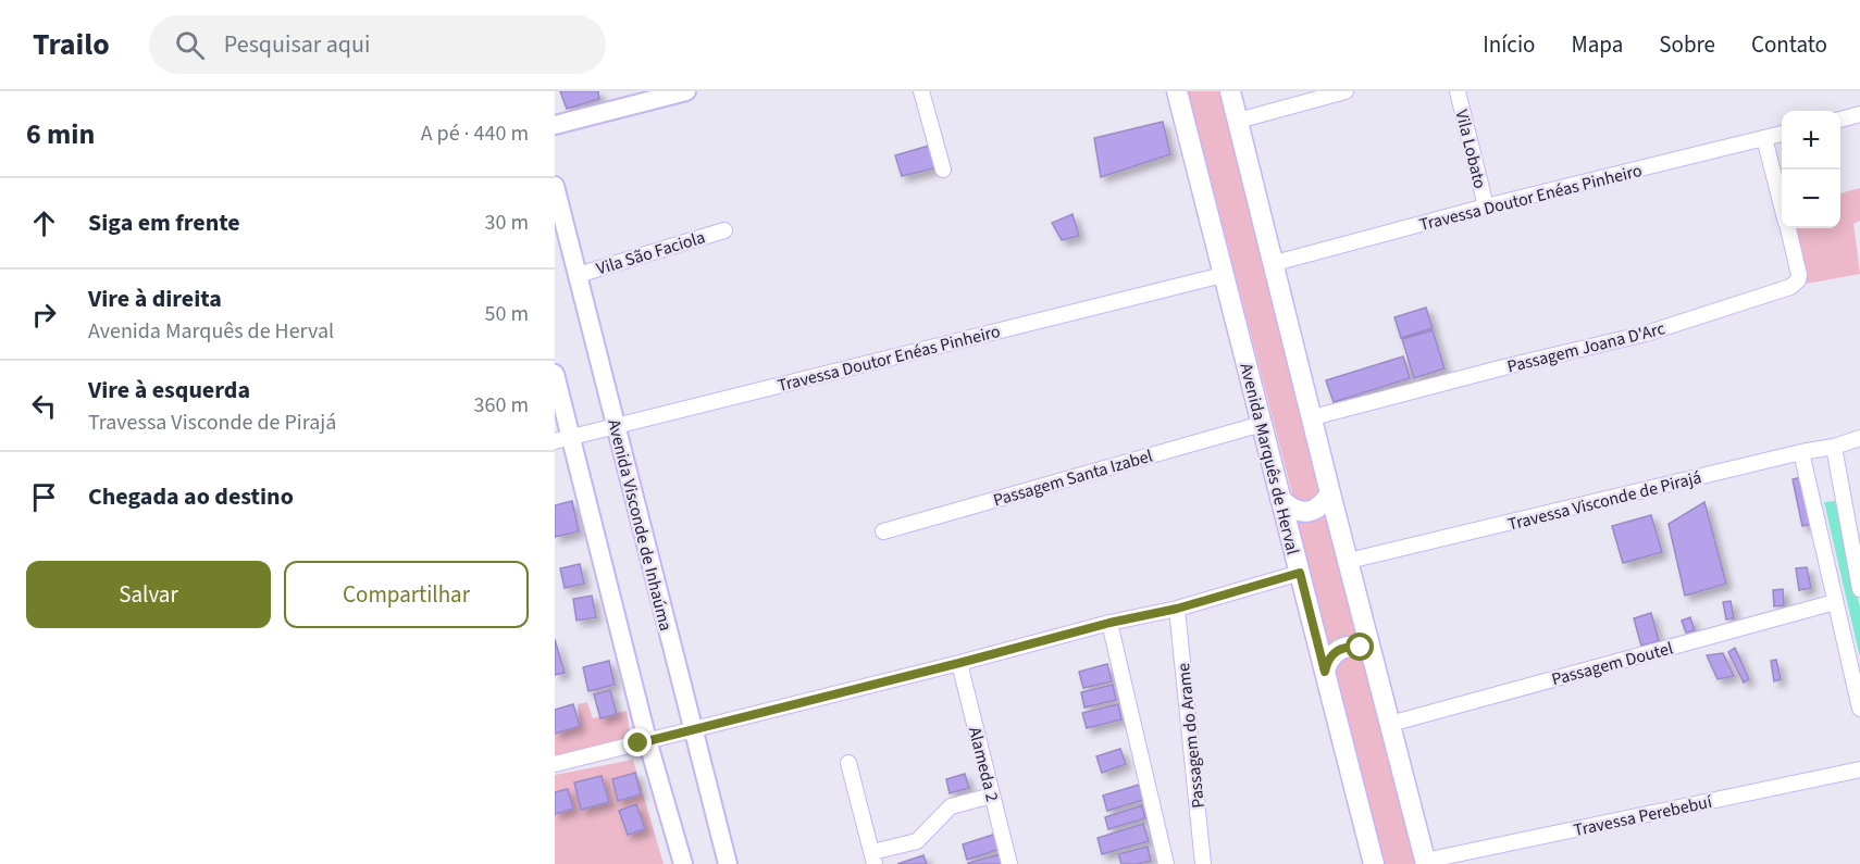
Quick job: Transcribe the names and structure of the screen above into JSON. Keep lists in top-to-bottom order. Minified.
{"streets":{"main road":["Avenida Marquês de Herval"],"street":["Vila Lobato","Travessa Doutor Enéas Pinheiro","Vila São Faciola","Passagem Joana D'Arc","Passagem Santa Izabel","Travessa Visconde de Pirajá","Avenida Visconde de Inhaúma","Passagem Doutel","Passagem do Arame","Alameda 2","Travessa Perebebuí"]},"crossings":[["Vila Lobato","Travessa Doutor Enéas Pinheiro"],["Travessa Doutor Enéas Pinheiro","Passagem Joana D'Arc"],["Travessa Doutor Enéas Pinheiro","Avenida Marquês de Herval"],["Travessa Doutor Enéas Pinheiro","Avenida Visconde de Inhaúma"],["Vila São Faciola","Avenida Visconde de Inhaúma"],["Avenida Marquês de Herval","Passagem Santa Izabel"]],"page":{"header":"Trailo","search":"Pesquisar aqui","nav":["Início","Mapa","Sobre","Contato"],"heading":["6 min","A pé · 440 m"],"map_buttons":["+","−"],"list":[["Siga em frente","30 m"],["Vire à direita","Avenida Marquês de Herval","50 m"],["Vire à esquerda","Travessa Visconde de Pirajá","360 m"],"Chegada ao destino"],"buttons":["Salvar","Compartilhar"]}}
